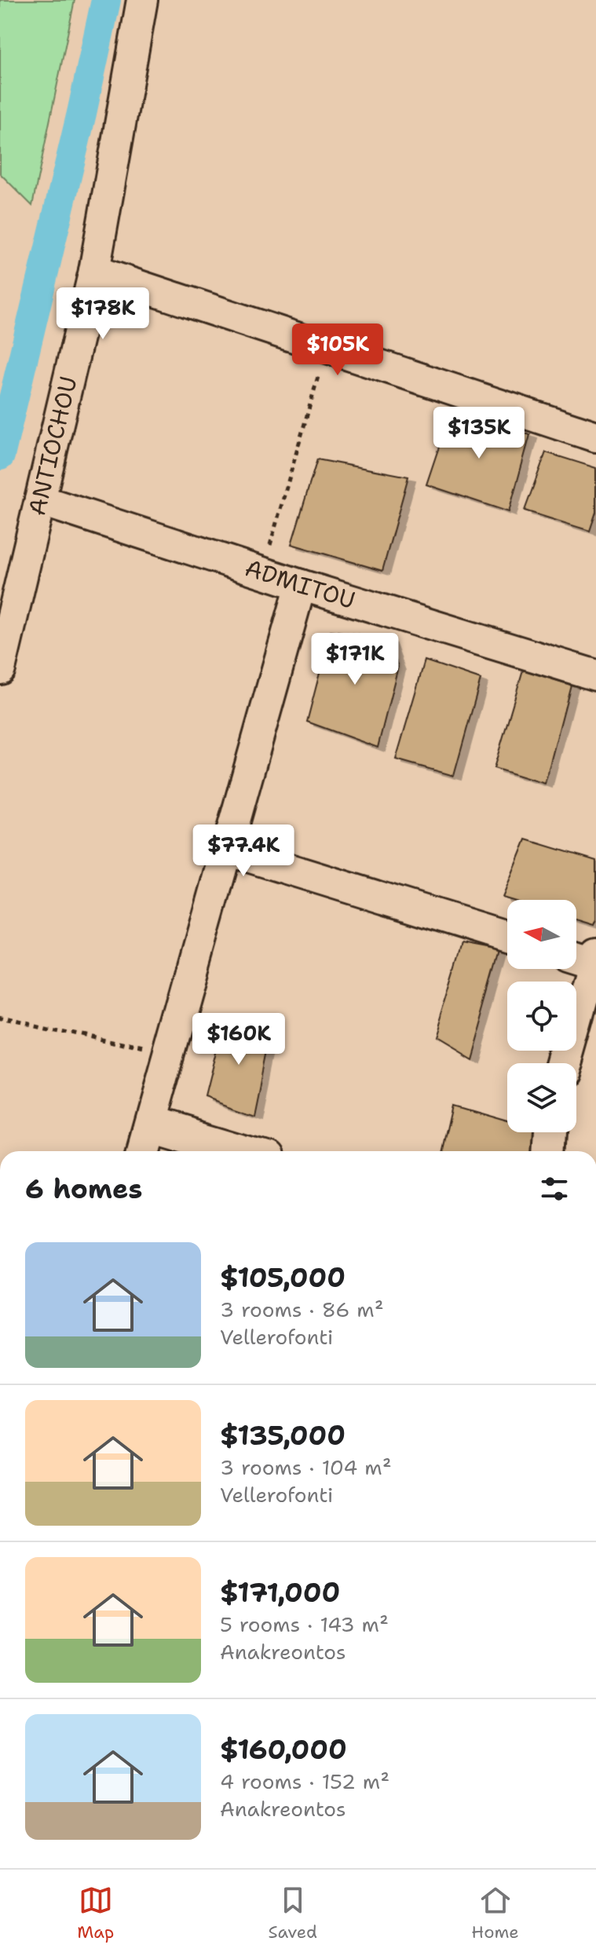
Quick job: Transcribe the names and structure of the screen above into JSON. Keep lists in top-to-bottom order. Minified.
{"streets":{"street":["ANTIOCHOU","ADMITOU"]},"crossings":[["ANTIOCHOU","ADMITOU"]],"north":"left","page":{"price":["$178K","$105K","$135K","$171K","$77.4K","$160K"],"heading":"6 homes","list":[{"name":"$105,000","note":"3 rooms · 86 m² · Vellerofonti"},{"name":"$135,000","note":"3 rooms · 104 m² · Vellerofonti"},{"name":"$171,000","note":"5 rooms · 143 m² · Anakreontos"},{"name":"$160,000","note":"4 rooms · 152 m² · Anakreontos"}],"tabs":["Map","Saved","Home"]}}
